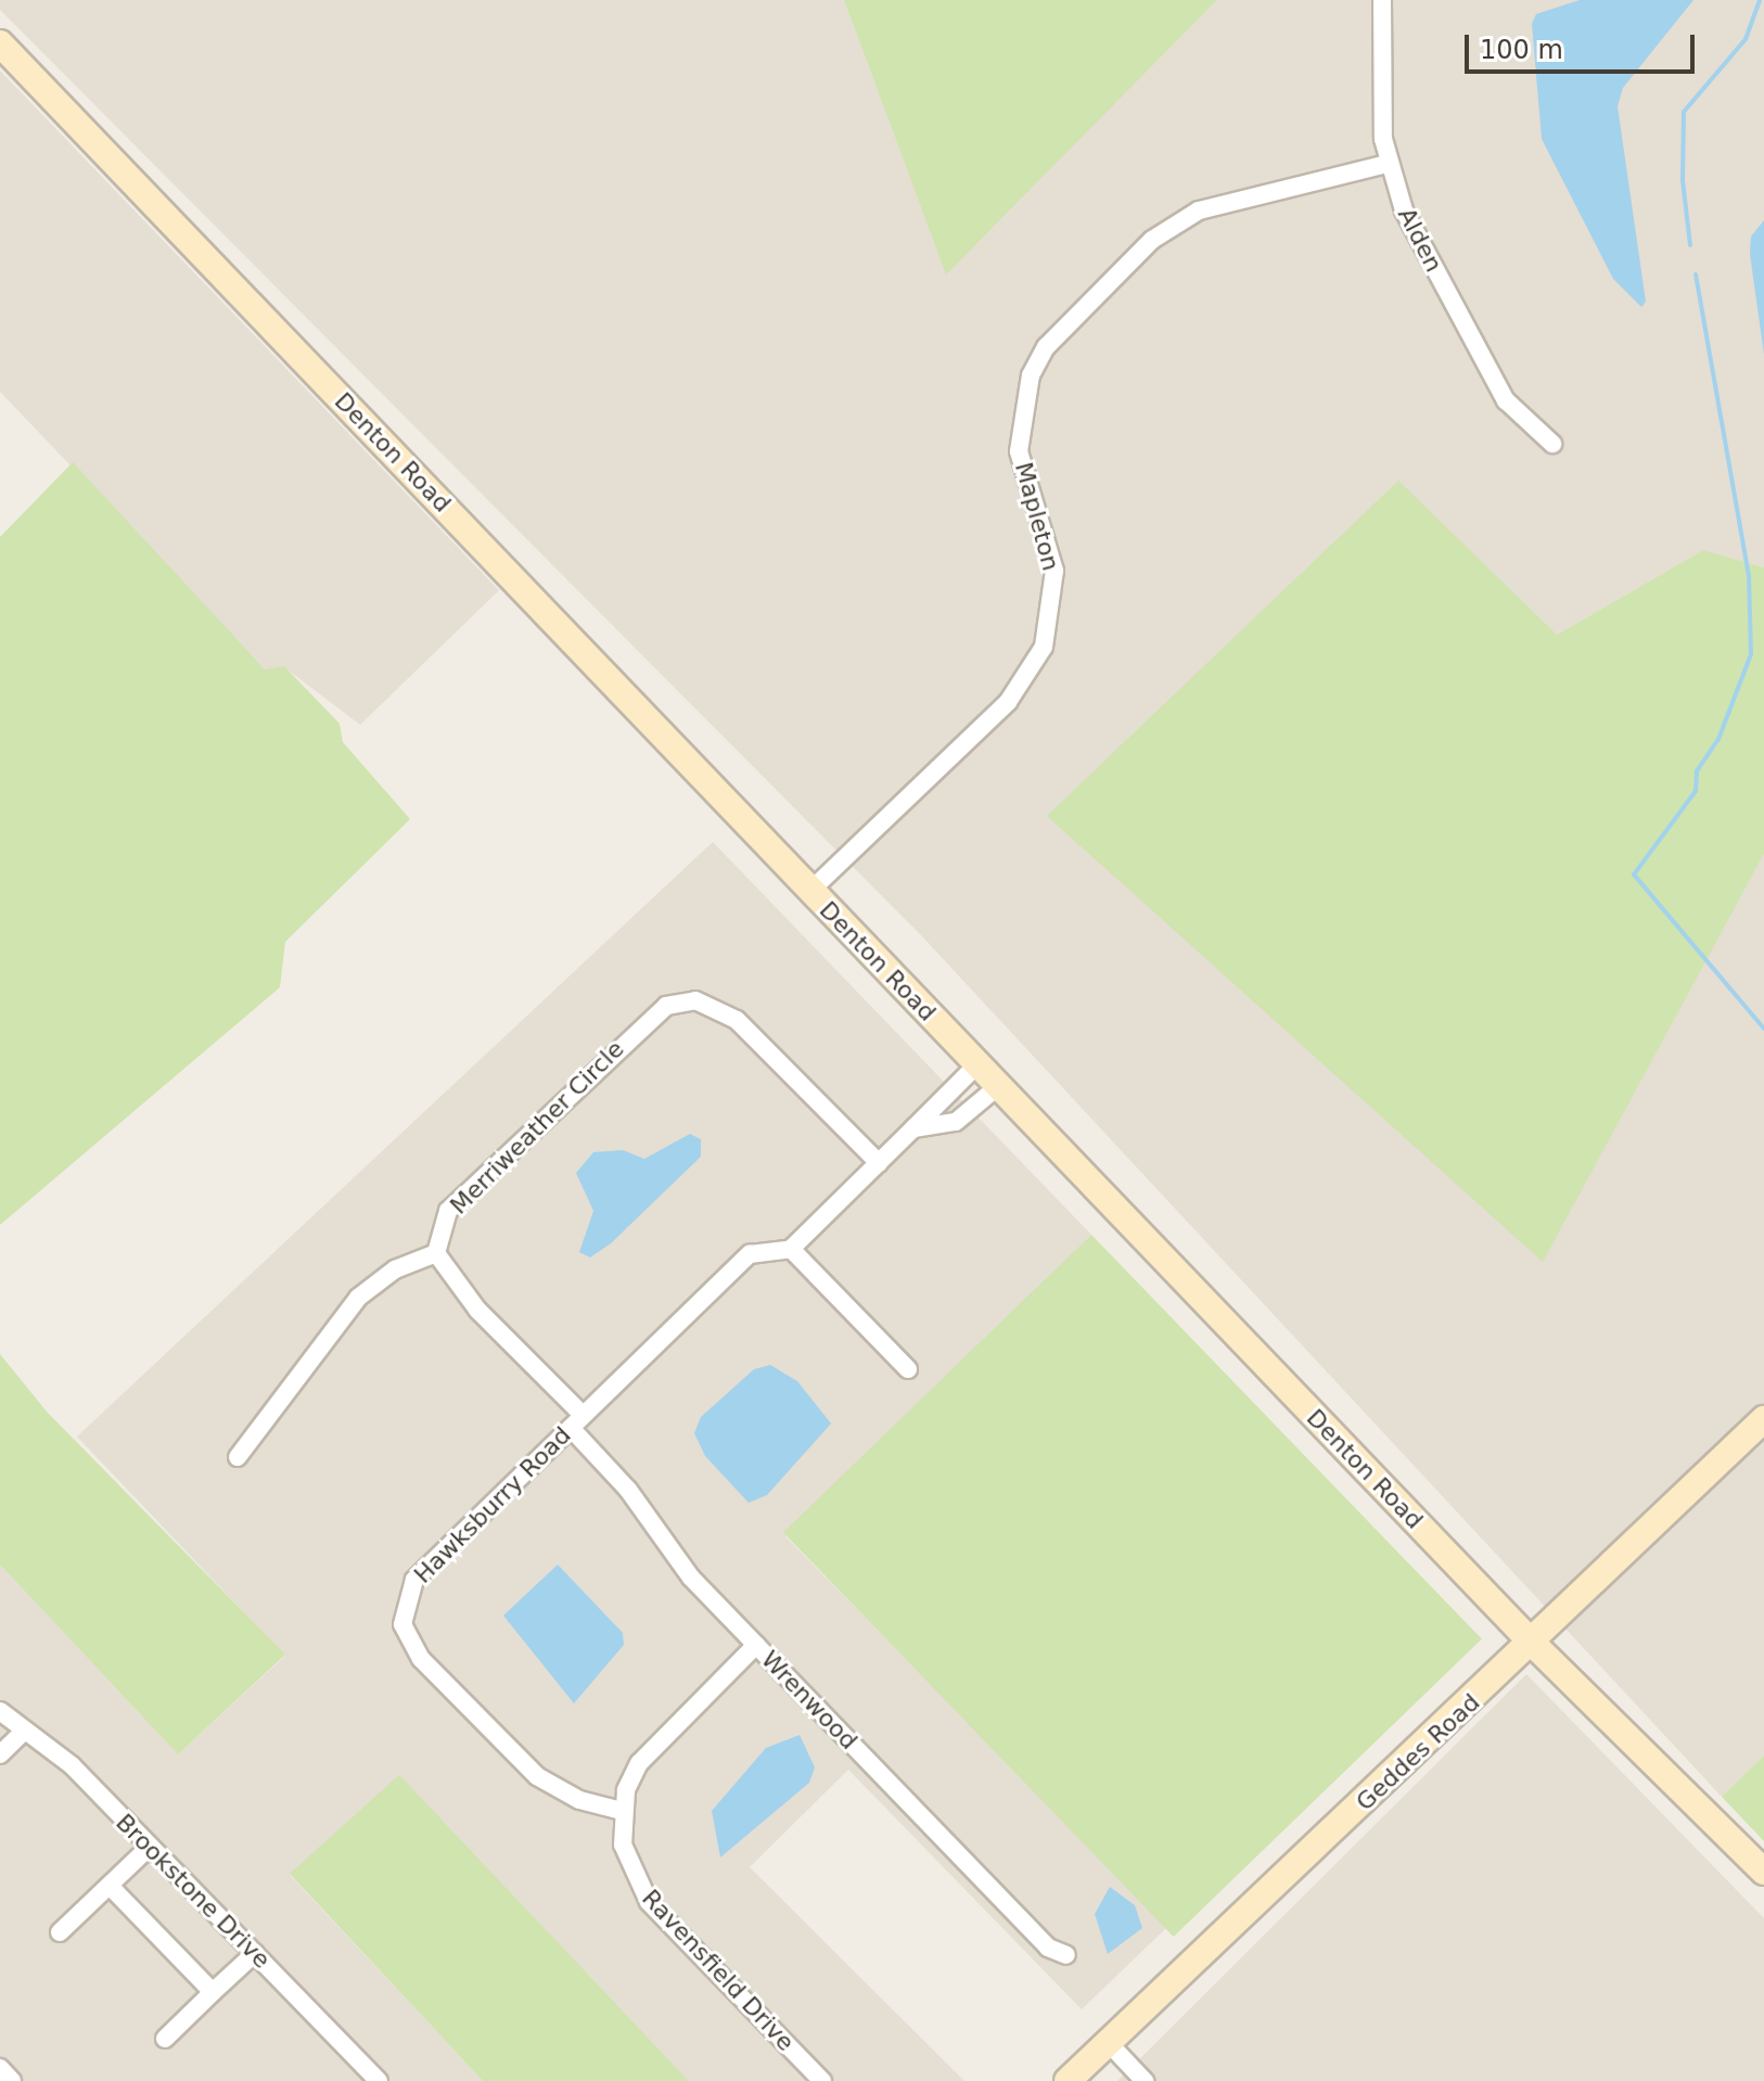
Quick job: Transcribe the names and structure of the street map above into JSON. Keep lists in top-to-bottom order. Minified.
{"streets":{"street":["Alden","Denton Road","Mapleton","Merriweather Circle","Hawksburry Road","Wrenwood","Geddes Road","Brookstone Drive","Ravensfield Drive"]},"crossings":[["Alden","Mapleton"],["Denton Road","Mapleton"],["Denton Road","Geddes Road"],["Merriweather Circle","Wrenwood"],["Hawksburry Road","Wrenwood"],["Hawksburry Road","Ravensfield Drive"],["Wrenwood","Ravensfield Drive"]],"scale_bar":"100 m"}
